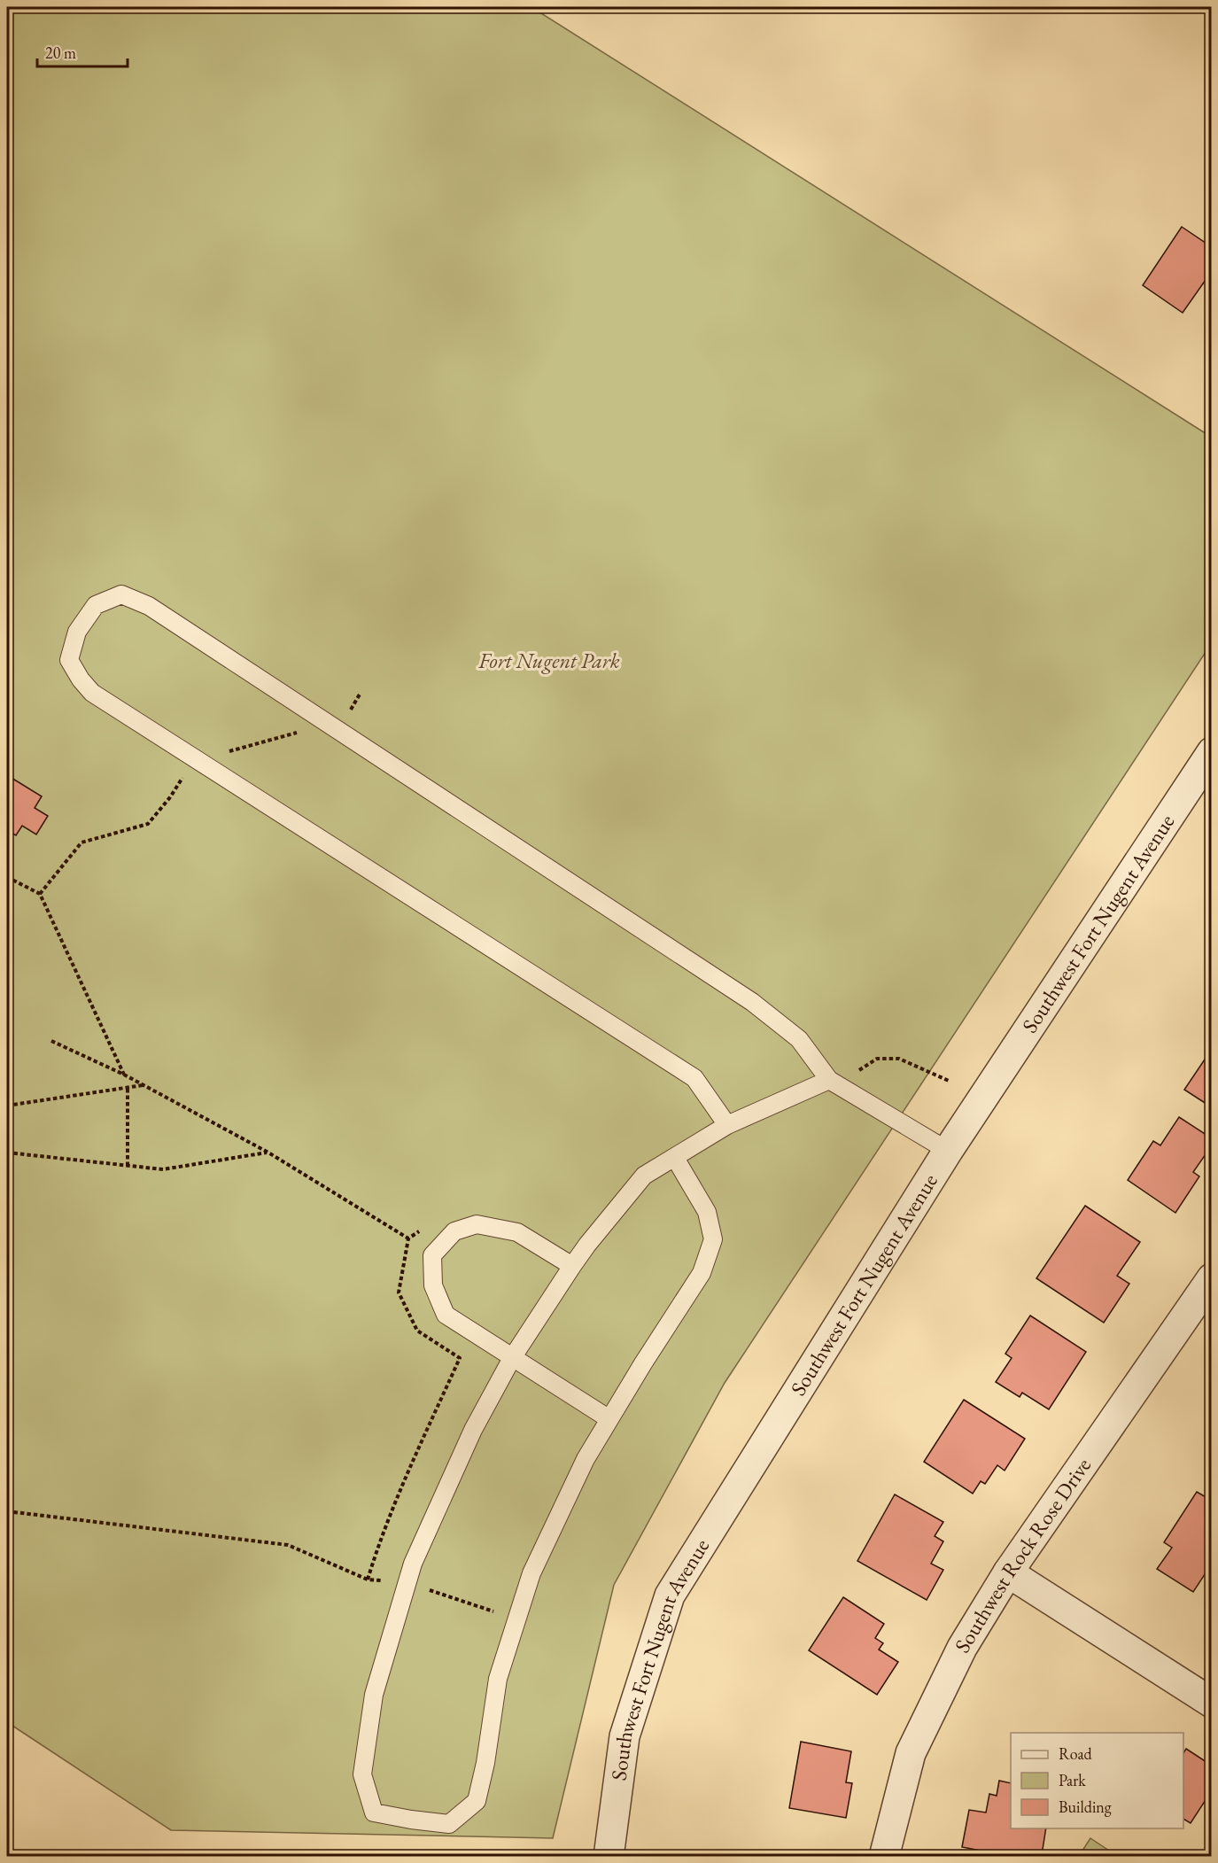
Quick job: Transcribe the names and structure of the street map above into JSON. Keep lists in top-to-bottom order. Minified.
{"streets":{"street":["Southwest Fort Nugent Avenue","Southwest Rock Rose Drive"]},"parks":["Fort Nugent Park"],"legend":["Road","Park","Building"],"scale_bar":"20 m"}
